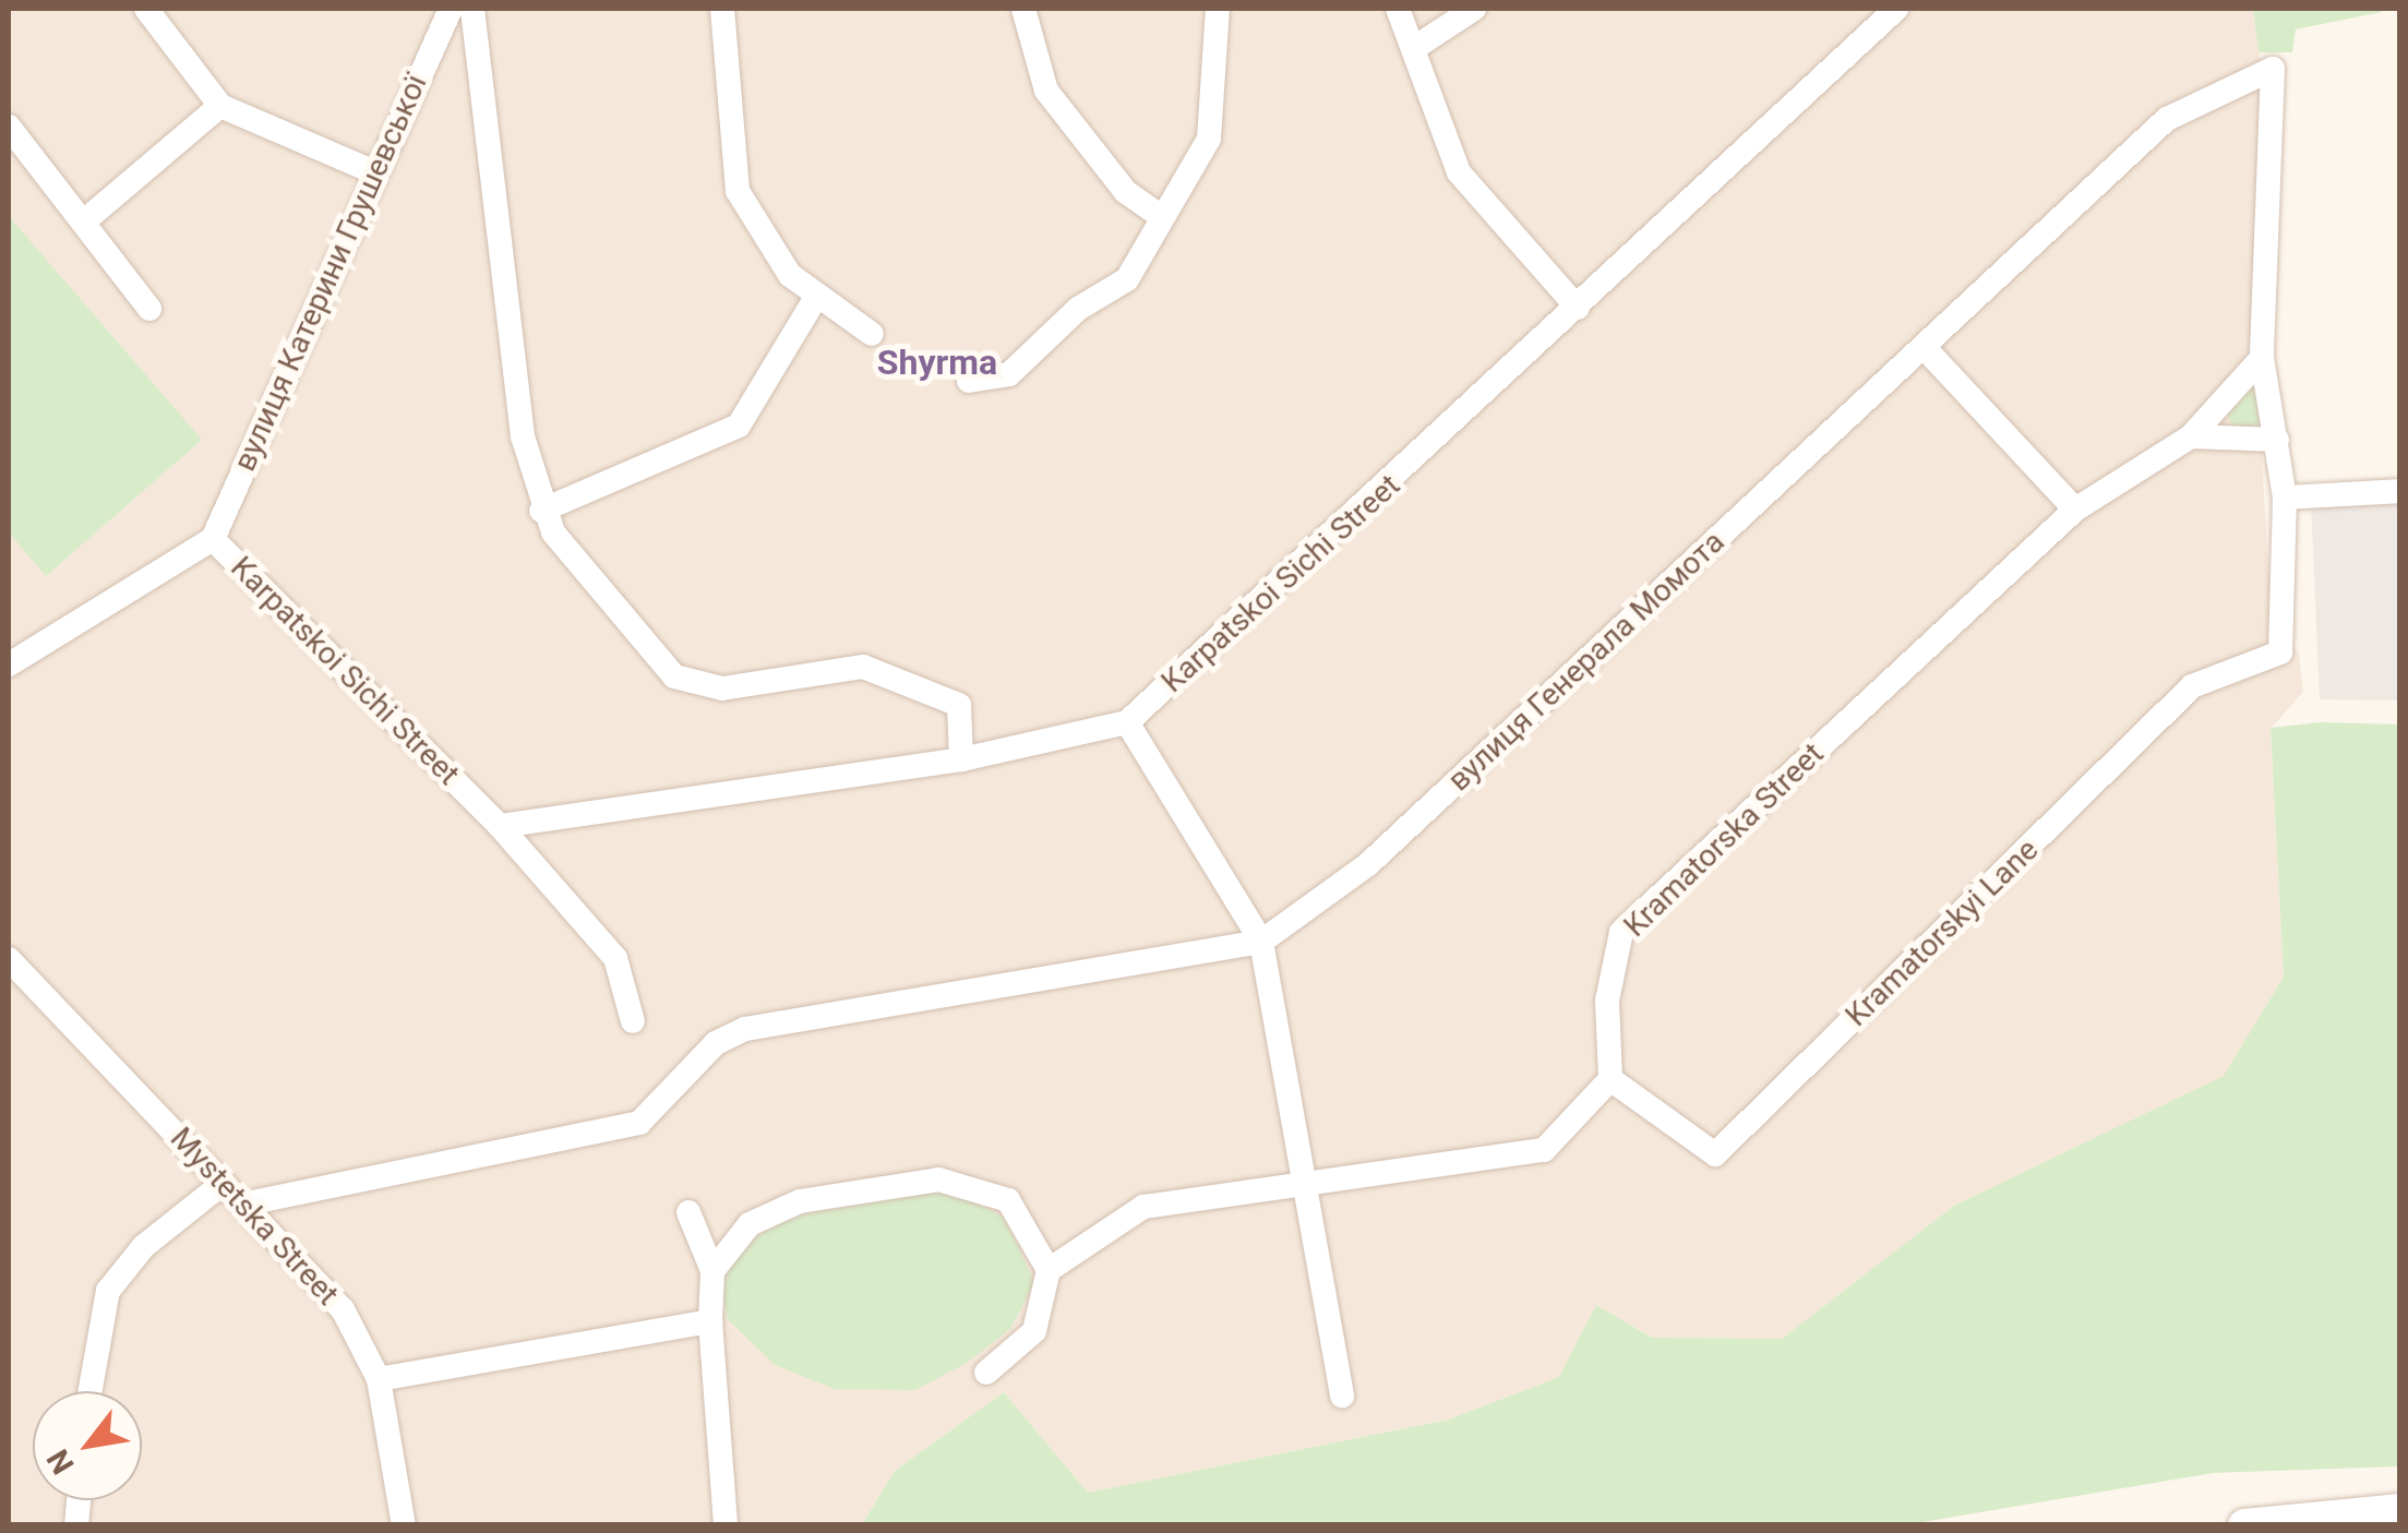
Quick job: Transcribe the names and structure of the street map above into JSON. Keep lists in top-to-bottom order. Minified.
{"streets":{"street":["вулиця Катерини Грушевської","Karpatskoi Sichi Street","вулиця Генерала Момота","Kramatorska Street","Kramatorskyi Lane","Mystetska Street"]},"crossings":[["вулиця Катерини Грушевської","Karpatskoi Sichi Street"],["вулиця Генерала Момота","Kramatorska Street"],["вулиця Генерала Момота","Kramatorskyi Lane"],["вулиця Генерала Момота","Mystetska Street"],["Kramatorska Street","Kramatorskyi Lane"]],"districts":["Shyrma"],"north":"bottom left"}
